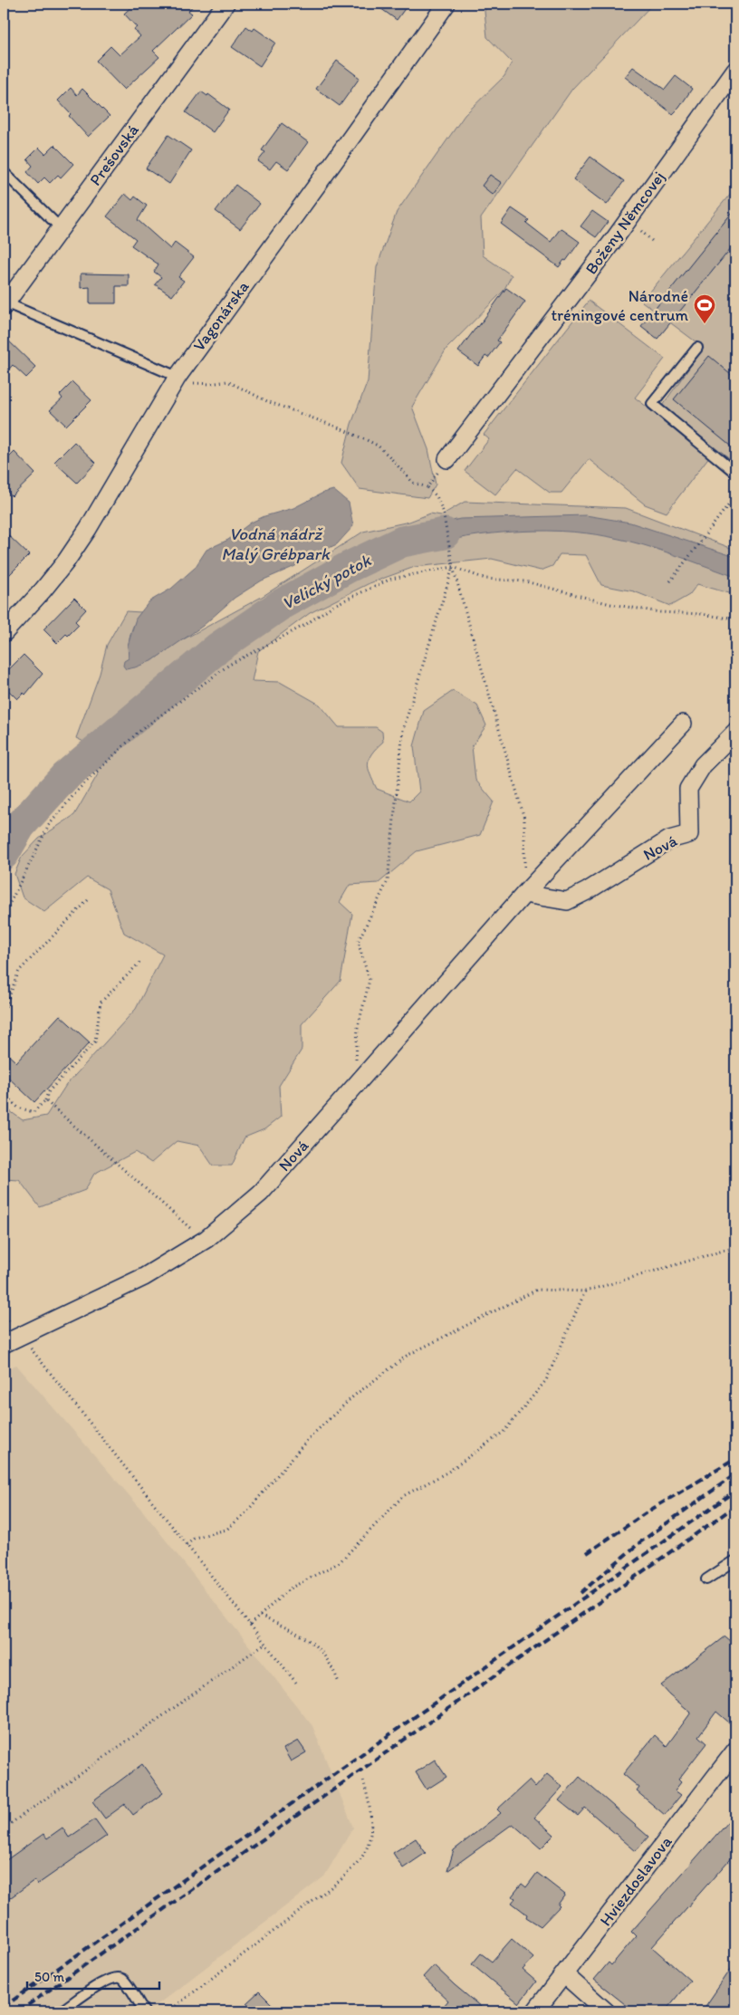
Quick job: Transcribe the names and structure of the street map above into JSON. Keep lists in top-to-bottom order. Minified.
{"streets":{"street":["Prešovská","Boženy Němcovej","Vagonárska","Nová","Hviezdoslavova"]},"water":["Vodná nádrž Malý Grébpark","Velický potok"],"places":{"sports":["Národné tréningové centrum"]},"scale_bar":"50 m"}
